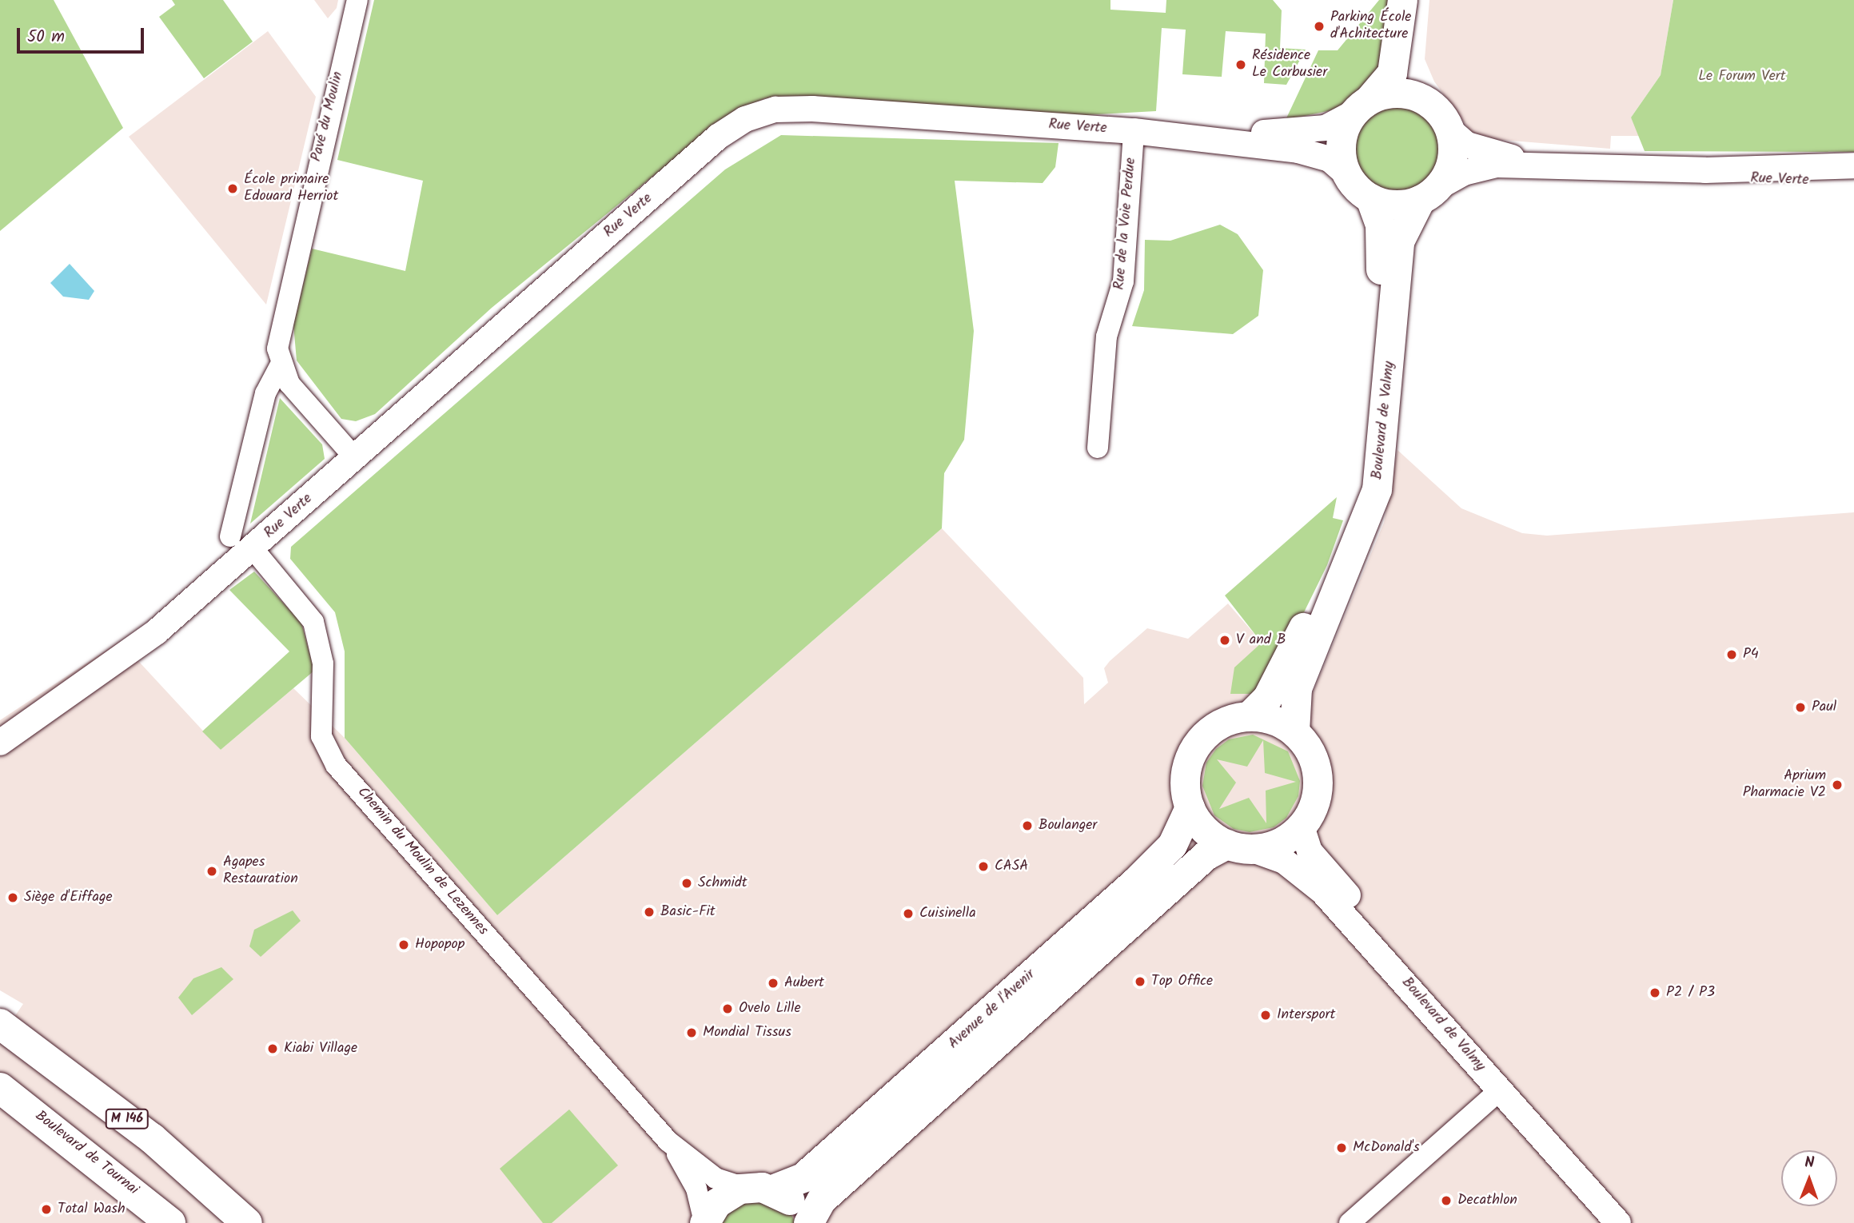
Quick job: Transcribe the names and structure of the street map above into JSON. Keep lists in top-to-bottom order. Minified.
{"streets":{"main road":["Boulevard de Valmy","Avenue de l'Avenir","M 146","Boulevard de Tournai"],"street":["Pavé du Moulin","Rue Verte","Rue de la Voie Perdue","Chemin du Moulin de Lezennes"]},"crossings":[["Rue Verte","Rue de la Voie Perdue"],["Rue Verte","Boulevard de Valmy"],["Rue Verte","Chemin du Moulin de Lezennes"],["Boulevard de Valmy","Avenue de l'Avenir"],["Chemin du Moulin de Lezennes","Avenue de l'Avenir"]],"parks":["Le Forum Vert"],"places":["Parking École d'Achitecture","Résidence Le Corbusier","École primaire Edouard Herriot","V and B","P4","Paul","Aprium Pharmacie V2","Boulanger","CASA","Agapes Restauration","Schmidt","Siège d'Eiffage","Basic-Fit","Cuisinella","Hopopop","Top Office","Aubert","P2 / P3","Ovelo Lille","Intersport","Mondial Tissus","Kiabi Village","McDonald's","Decathlon","Total Wash"],"scale_bar":"50 m","north":"top"}
